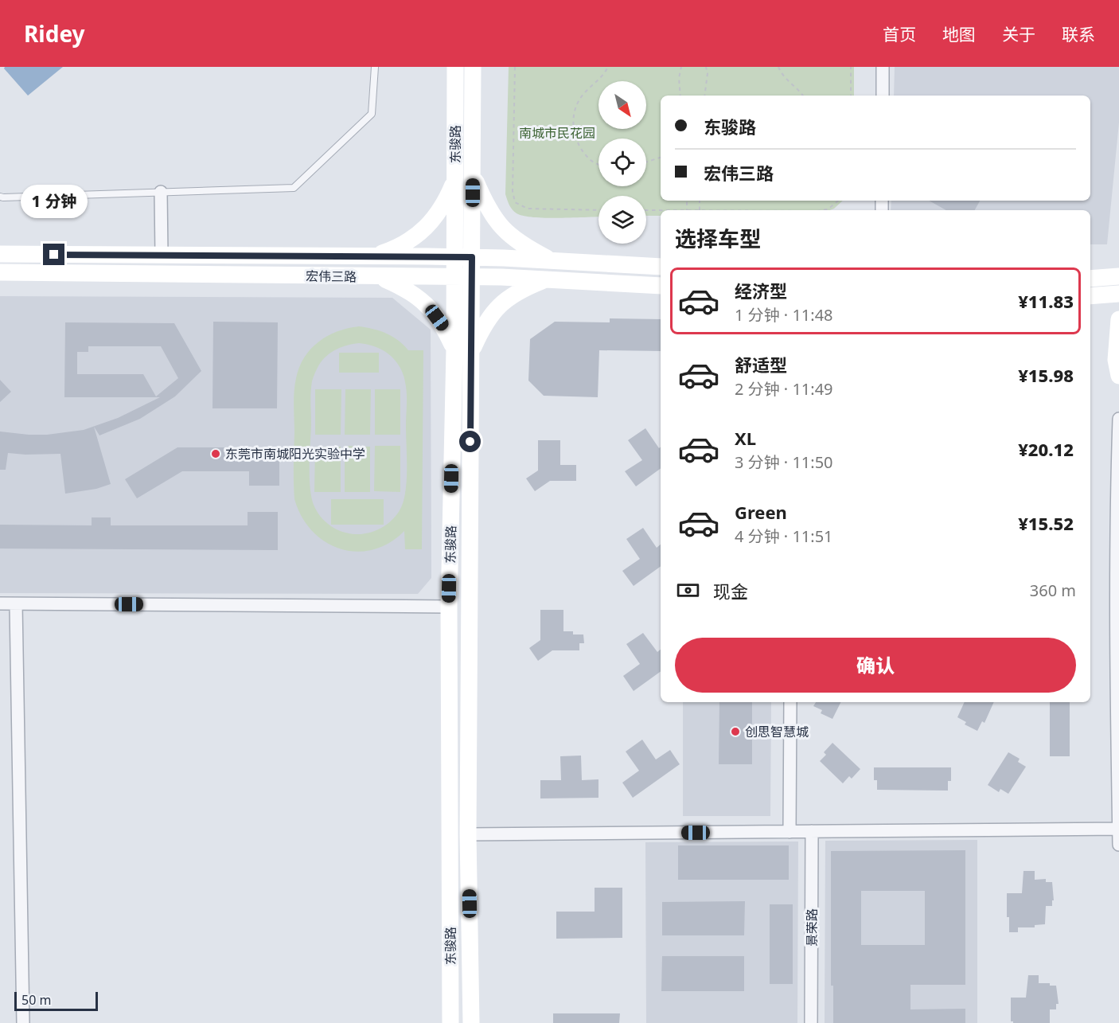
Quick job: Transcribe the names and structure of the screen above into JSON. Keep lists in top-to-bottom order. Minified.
{"streets":{"street":["东骏路","宏伟三路","景荣路"]},"crossings":[["东骏路","宏伟三路"]],"parks":["南城市民花园"],"places":["东莞市南城阳光实验中学","创思智慧城"],"scale_bar":"50 m","north":"bottom right","page":{"header":"Ridey","nav":["首页","地图","关于","联系"],"banner":["东骏路","宏伟三路"],"bubble":"1 分钟","heading":"选择车型","list":[{"name":"经济型","note":"1 分钟 · 11:48","value":"¥11.83"},{"name":"舒适型","note":"2 分钟 · 11:49","value":"¥15.98"},{"name":"XL","note":"3 分钟 · 11:50","value":"¥20.12"},{"name":"Green","note":"4 分钟 · 11:51","value":"¥15.52"}],"pay":["现金","360 m"],"buttons":"确认","scale":"50 m"}}
